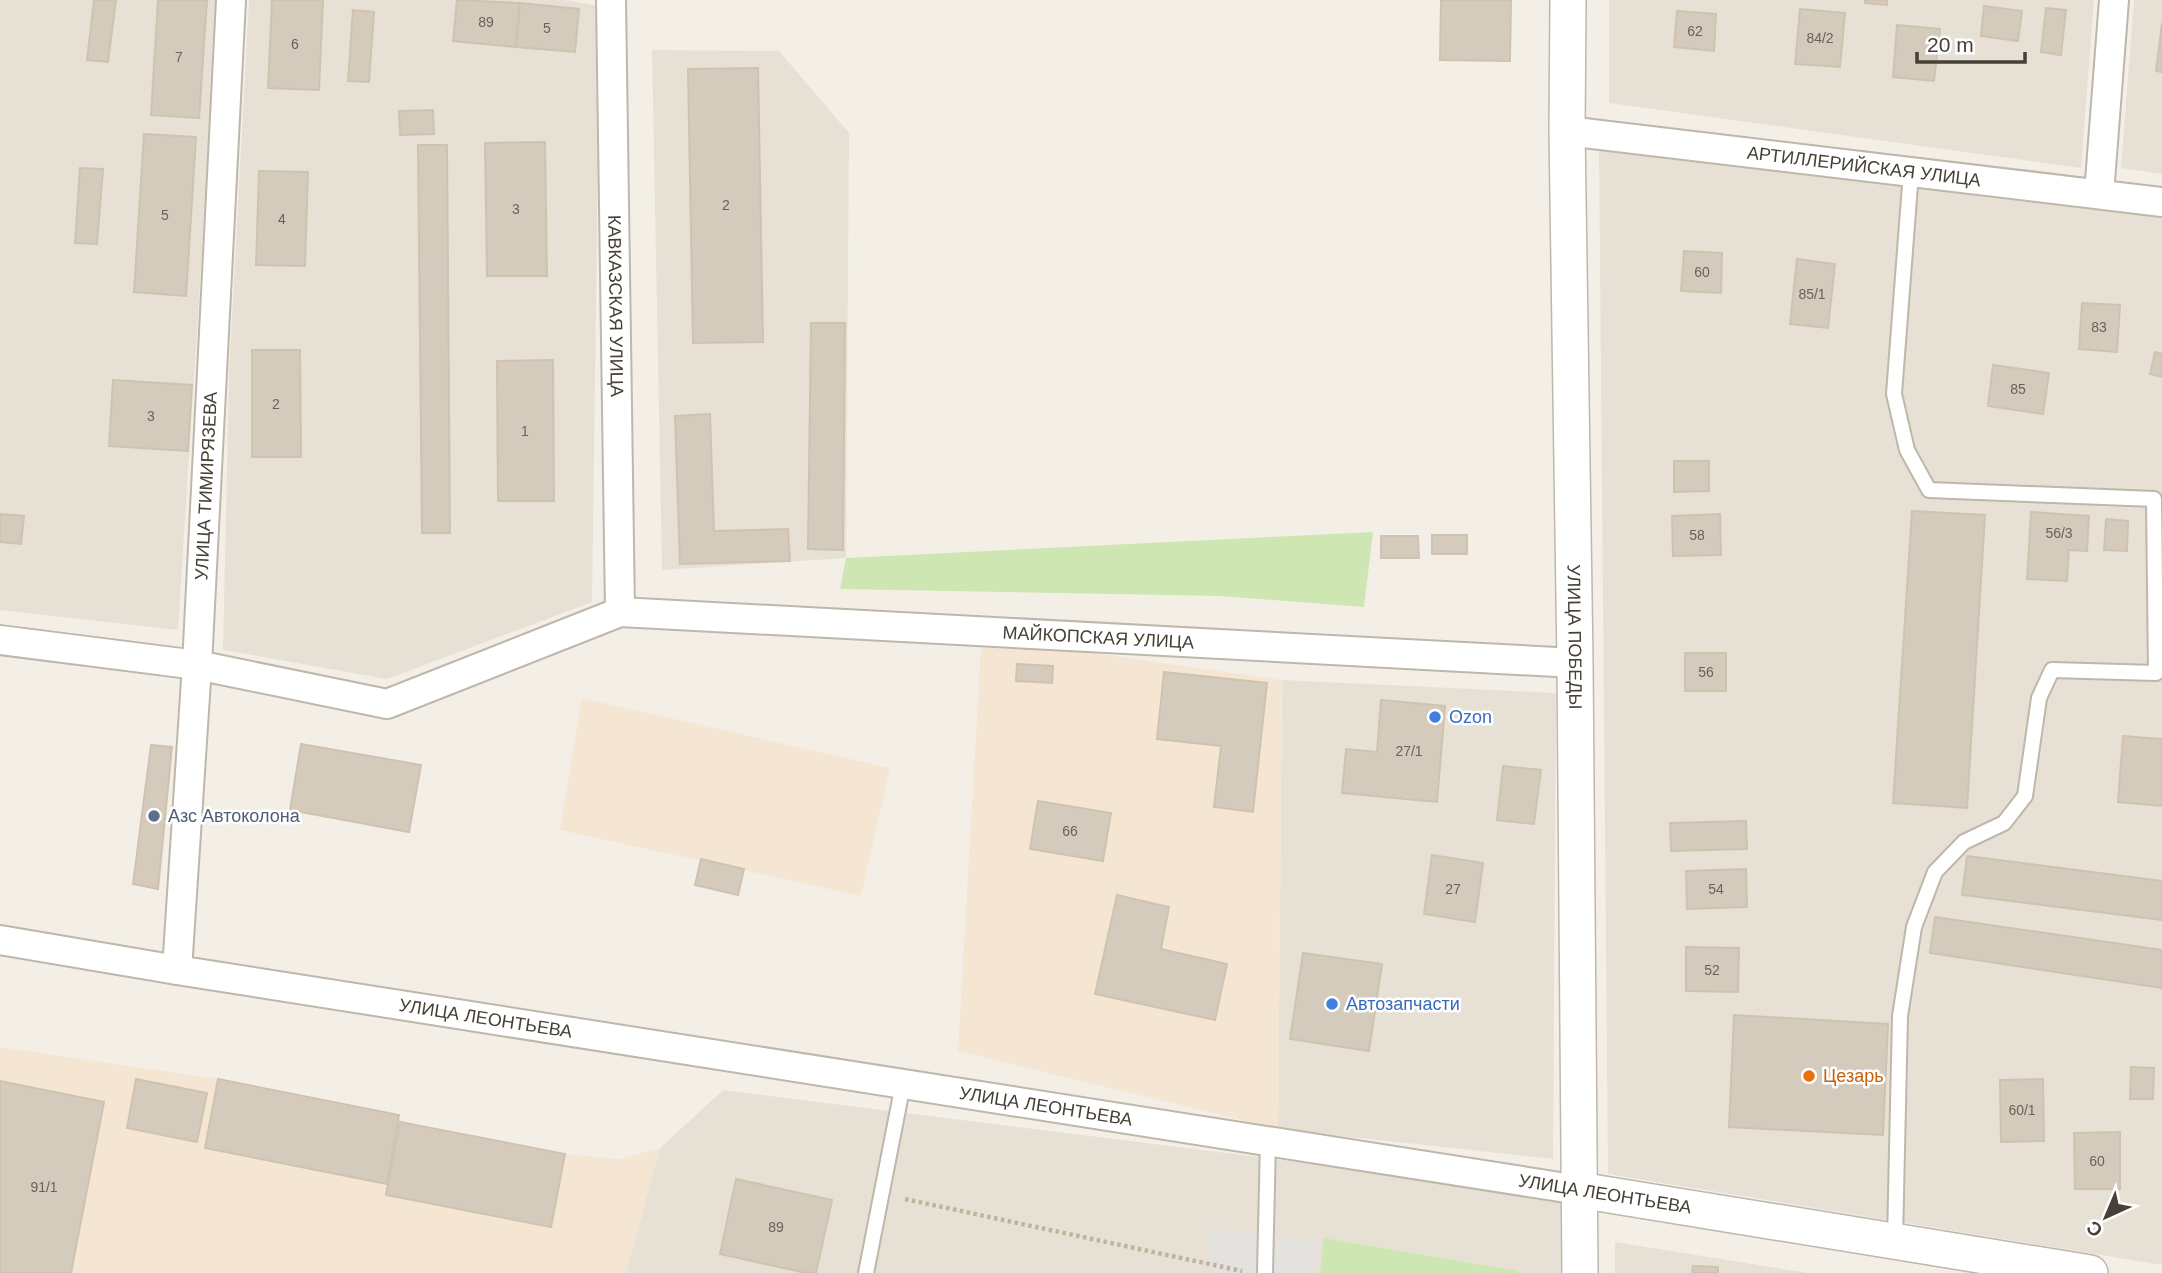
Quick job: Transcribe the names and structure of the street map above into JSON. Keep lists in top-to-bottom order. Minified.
{"streets":{"street":["АРТИЛЛЕРИЙСКАЯ УЛИЦА","КАВКАЗСКАЯ УЛИЦА","УЛИЦА ТИМИРЯЗЕВА","УЛИЦА ПОБЕДЫ","МАЙКОПСКАЯ УЛИЦА","УЛИЦА ЛЕОНТЬЕВА"]},"crossings":[["АРТИЛЛЕРИЙСКАЯ УЛИЦА","УЛИЦА ПОБЕДЫ"],["КАВКАЗСКАЯ УЛИЦА","МАЙКОПСКАЯ УЛИЦА"],["УЛИЦА ТИМИРЯЗЕВА","УЛИЦА ЛЕОНТЬЕВА"],["УЛИЦА ПОБЕДЫ","МАЙКОПСКАЯ УЛИЦА"],["УЛИЦА ПОБЕДЫ","УЛИЦА ЛЕОНТЬЕВА"]],"places":["Ozon","Азс Автоколона","Автозапчасти","Цезарь"],"house_numbers":["89","5","62","84/2","6","7","2","3","5","4","60","85/1","83","85","2","3","1","56/3","58","56","27/1","66","27","54","52","60/1","60","91/1","89"],"scale_bar":"20 m","north":"bottom left"}
